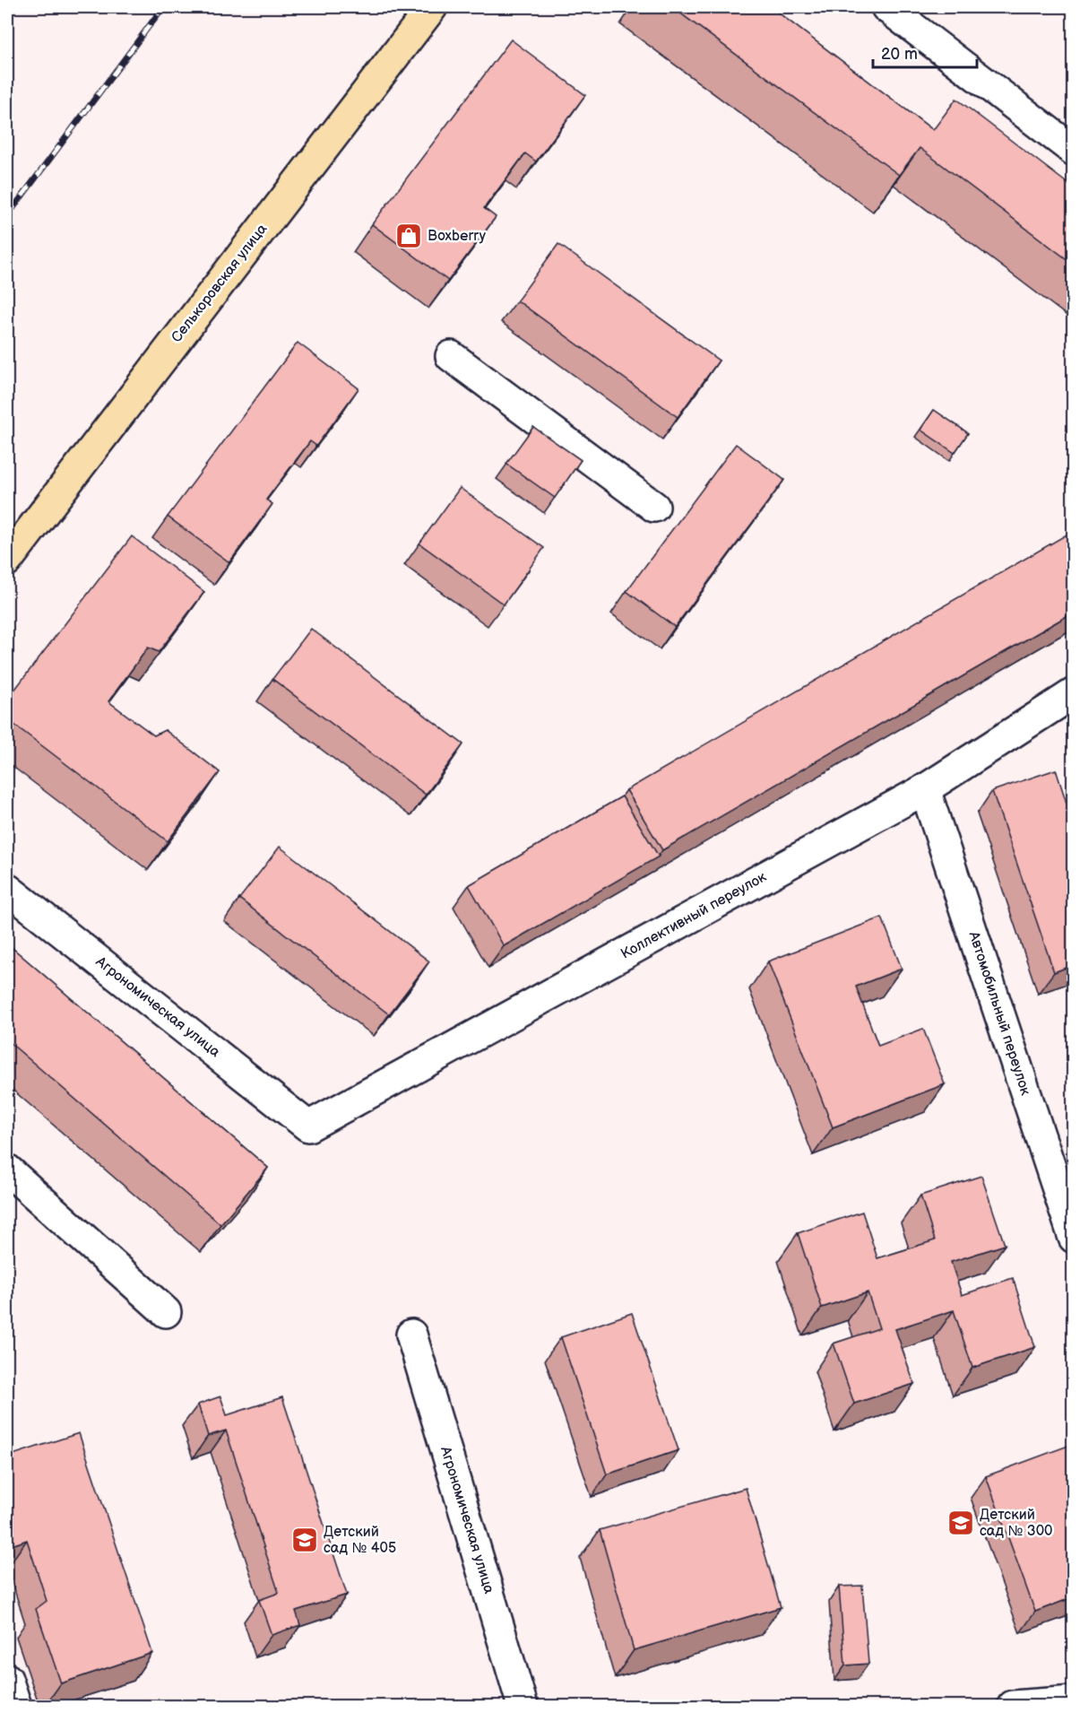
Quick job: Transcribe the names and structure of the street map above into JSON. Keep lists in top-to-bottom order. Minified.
{"streets":{"main road":["Селькоровская улица"],"street":["Коллективный переулок","Агрономическая улица","Автомобильный переулок"]},"crossings":[["Коллективный переулок","Агрономическая улица"],["Коллективный переулок","Автомобильный переулок"]],"places":{"shop":["Boxberry"],"school or university":["Детский сад № 300","Детский сад № 405"]},"scale_bar":"20 m"}
